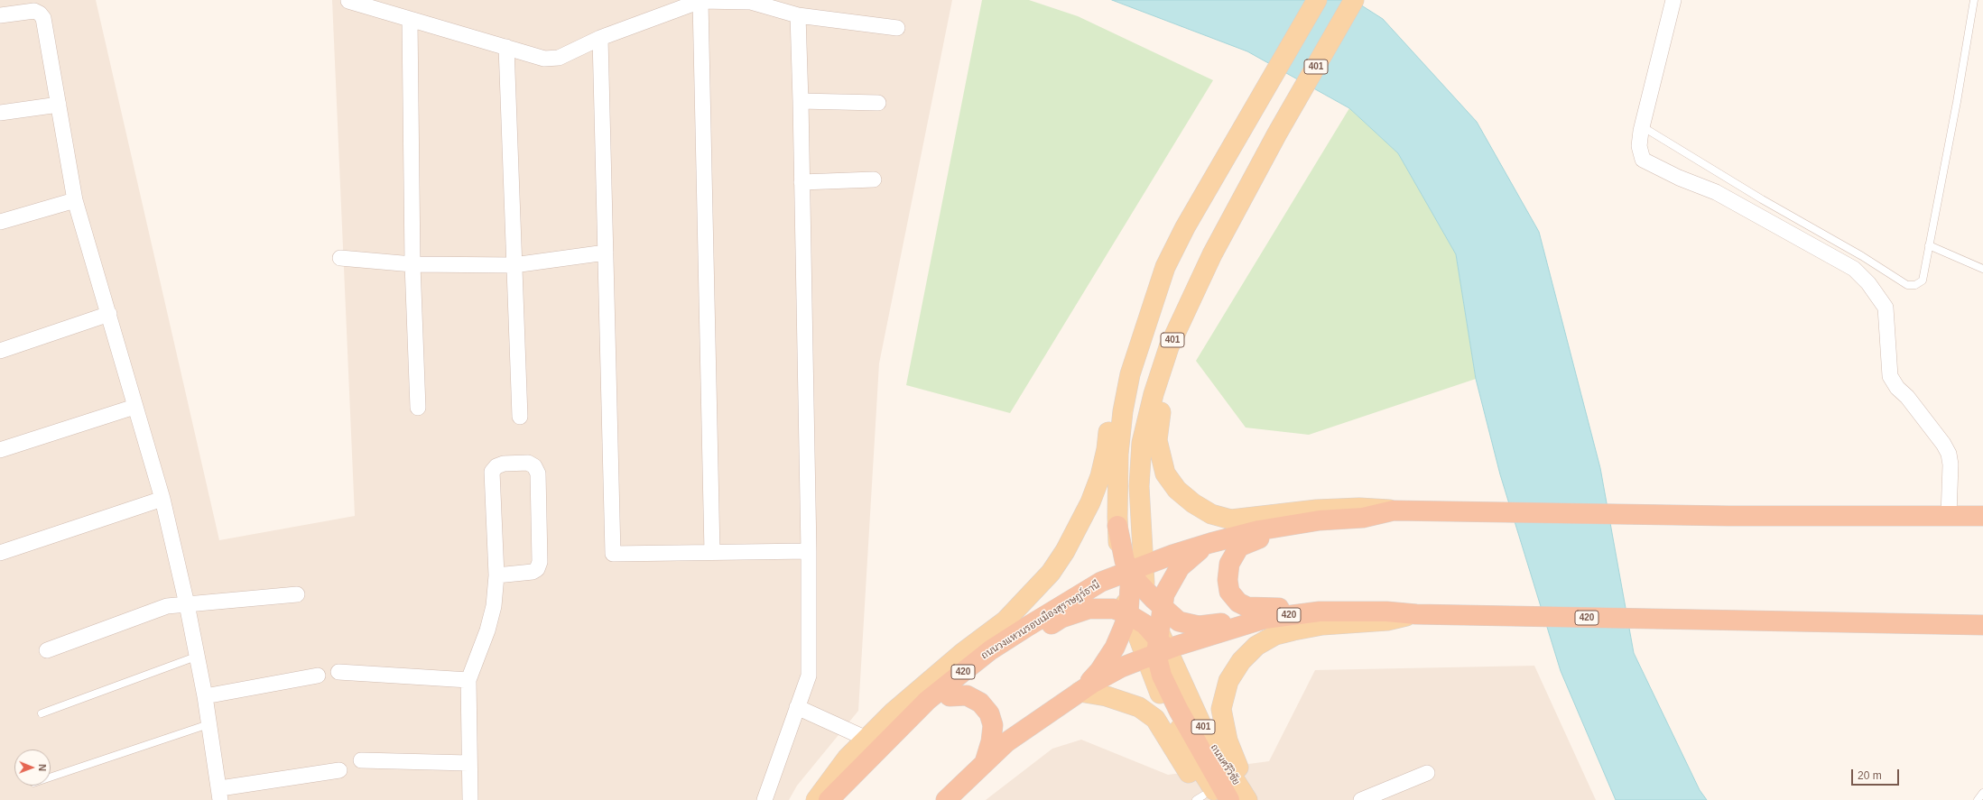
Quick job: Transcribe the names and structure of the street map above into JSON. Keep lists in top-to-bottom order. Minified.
{"streets":{"highway":["420","ถนนวงแหวนรอบเมืองสุราษฎร์ธานี"],"main road":["401","ถนนศรีวิชัย"]},"crossings":[["401","420"],["401","ถนนวงแหวนรอบเมืองสุราษฎร์ธานี"],["401","ถนนศรีวิชัย"],["420","ถนนวงแหวนรอบเมืองสุราษฎร์ธานี"],["420","ถนนศรีวิชัย"]],"scale_bar":"20 m","north":"right"}
